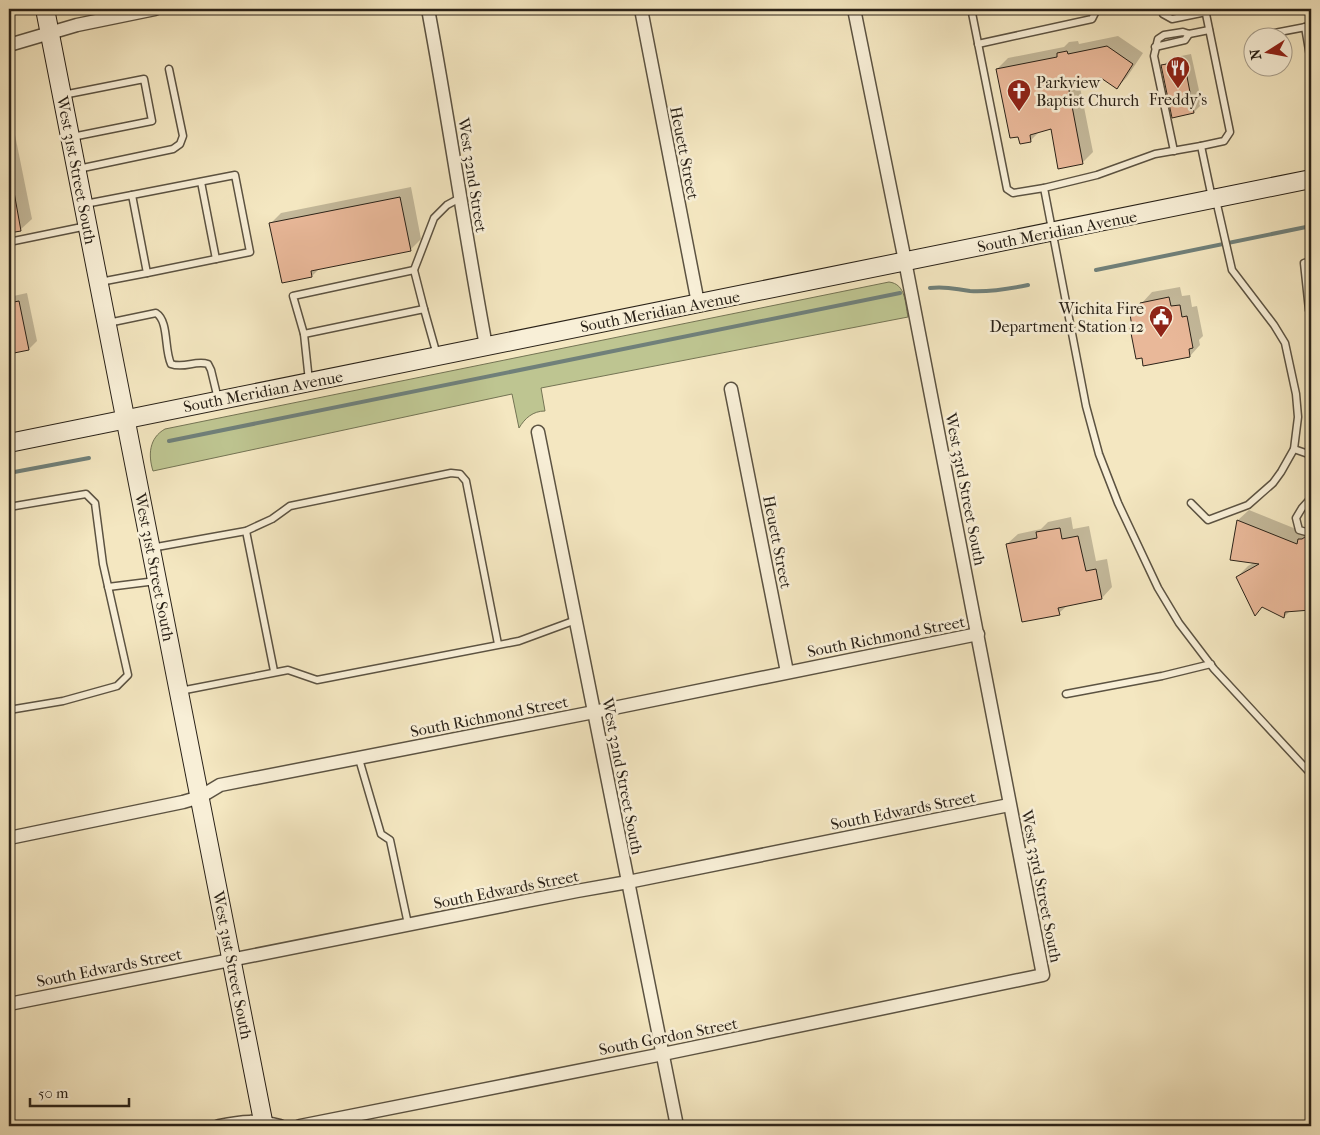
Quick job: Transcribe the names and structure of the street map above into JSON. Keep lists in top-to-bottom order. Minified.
{"streets":{"main road":["West 31st Street South","South Meridian Avenue"],"street":["Heuett Street","West 32nd Street","West 33rd Street South","South Richmond Street","West 32nd Street South","South Edwards Street","South Gordon Street"]},"crossings":[["Heuett Street","South Meridian Avenue"],["Heuett Street","South Richmond Street"],["West 31st Street South","South Meridian Avenue"],["West 31st Street South","South Richmond Street"],["West 31st Street South","South Edwards Street"],["West 32nd Street","South Meridian Avenue"],["South Meridian Avenue","West 33rd Street South"],["West 33rd Street South","South Richmond Street"],["West 33rd Street South","South Edwards Street"],["West 33rd Street South","South Gordon Street"],["South Richmond Street","West 32nd Street South"],["West 32nd Street South","South Edwards Street"],["West 32nd Street South","South Gordon Street"]],"places":{"restaurant":["Freddy's"],"church":["Parkview Baptist Church"],"public building":["Wichita Fire Department Station 12"]},"scale_bar":"50 m","north":"left"}
